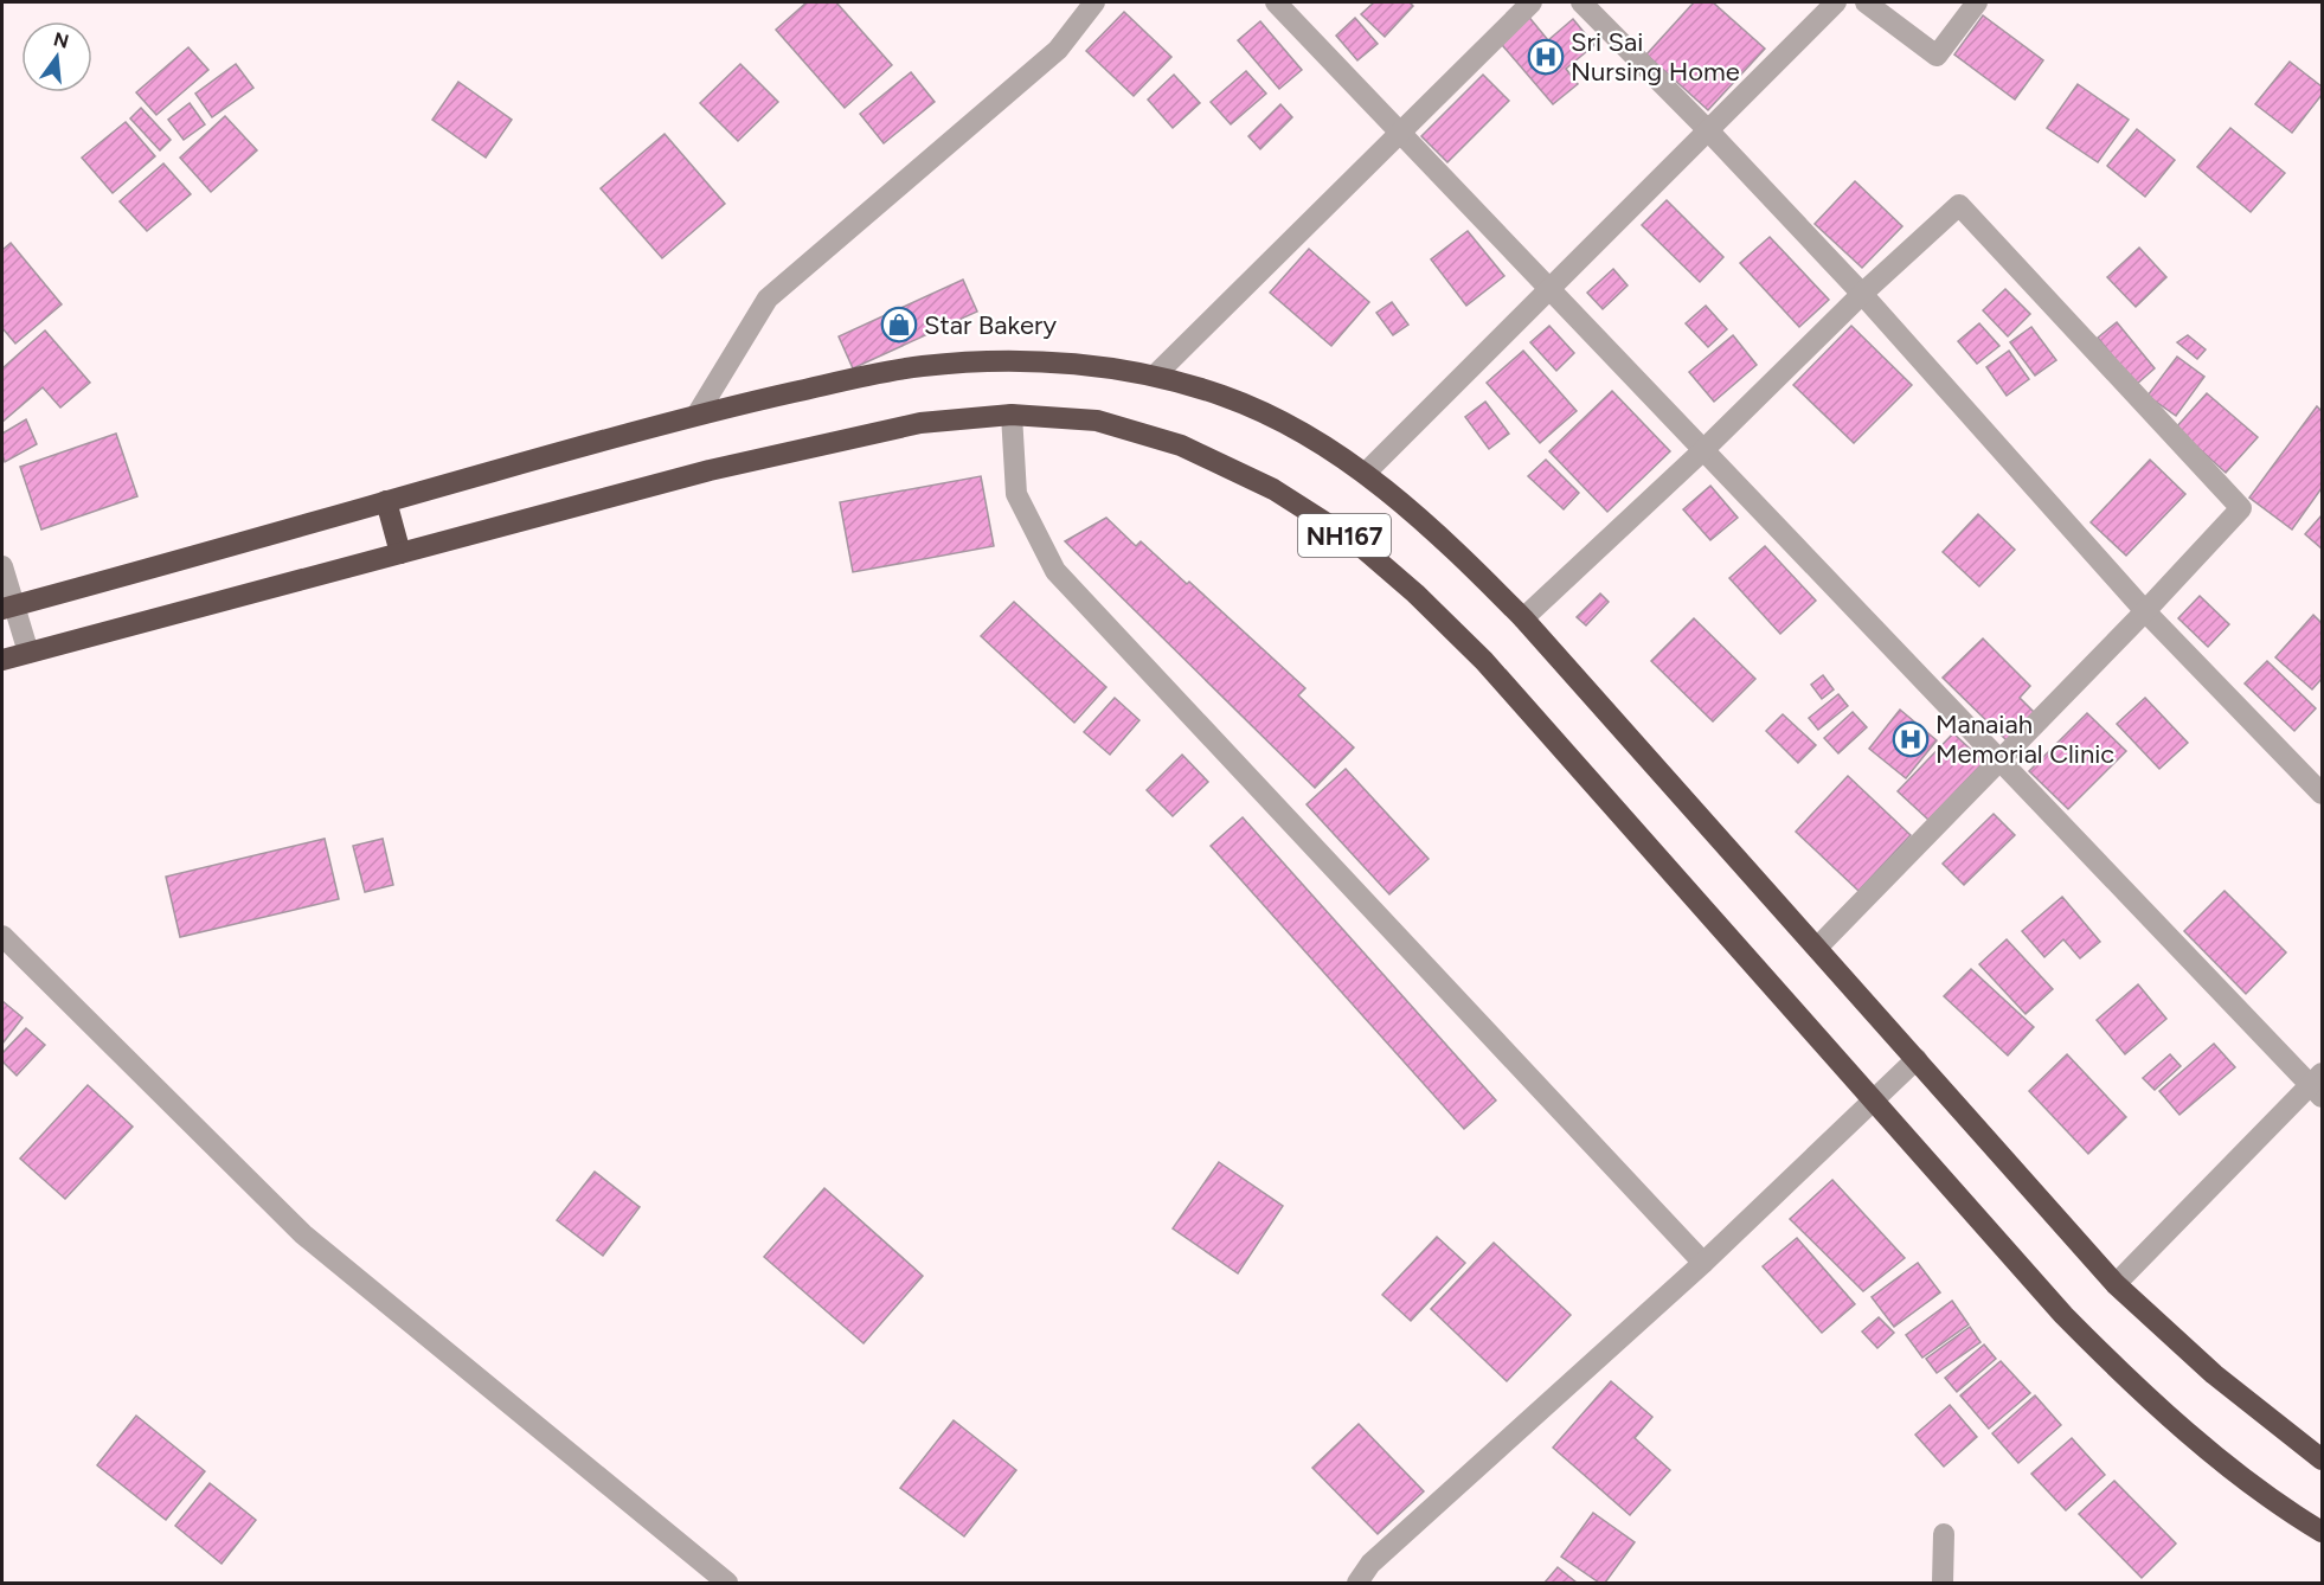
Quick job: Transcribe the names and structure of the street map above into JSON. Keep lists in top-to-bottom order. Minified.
{"streets":{"highway":["NH167"]},"places":{"hospital":["Sri Sai Nursing Home","Manaiah Memorial Clinic"],"shop":["Star Bakery"]},"north":"top"}
